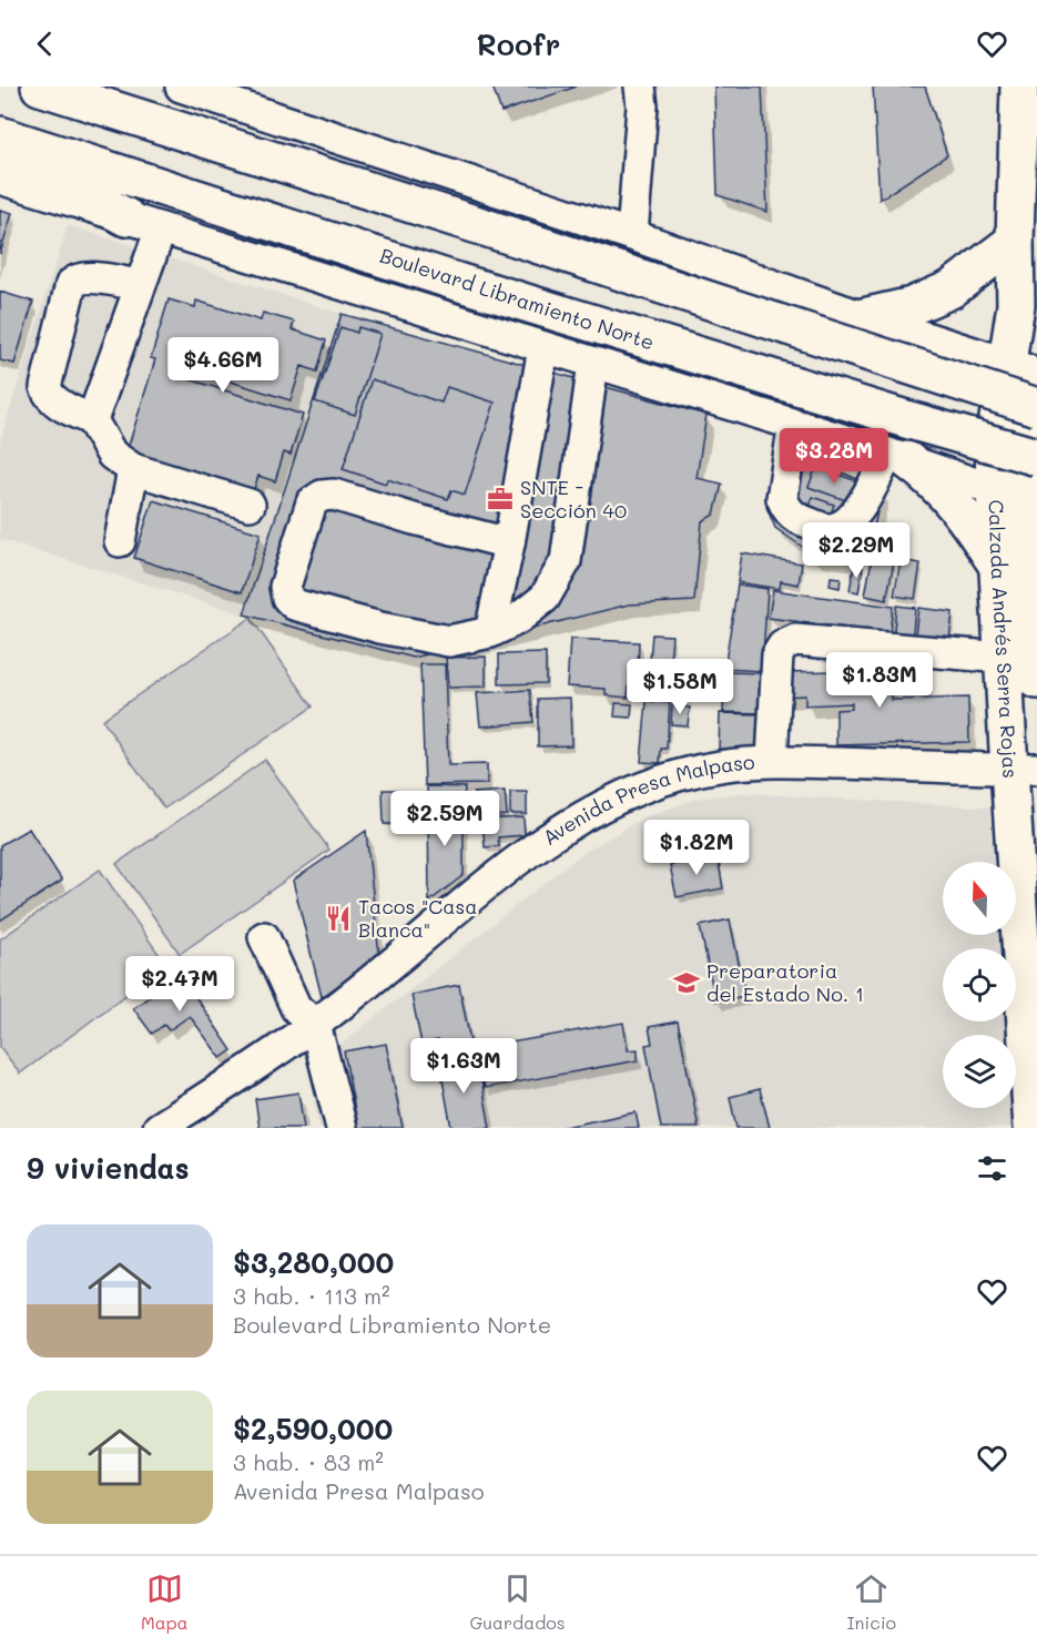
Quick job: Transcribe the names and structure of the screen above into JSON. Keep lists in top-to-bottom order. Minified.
{"streets":{"main road":["Boulevard Libramiento Norte","Calzada Andrés Serra Rojas"],"street":["Avenida Presa Malpaso"]},"crossings":[["Calzada Andrés Serra Rojas","Avenida Presa Malpaso"]],"places":{"office":["SNTE - Sección 40"],"restaurant":["Tacos \"Casa Blanca\""],"school or university":["Preparatoria del Estado No. 1"]},"north":"top","page":{"header":"Roofr","price":["$4.66M","$3.28M","$2.29M","$1.83M","$1.58M","$2.59M","$1.82M","$2.47M","$1.63M"],"heading":"9 viviendas","list":[{"name":"$3,280,000","note":"3 hab. · 113 m² · Boulevard Libramiento Norte"},{"name":"$2,590,000","note":"3 hab. · 83 m² · Avenida Presa Malpaso"}],"tabs":["Mapa","Guardados","Inicio"]}}
